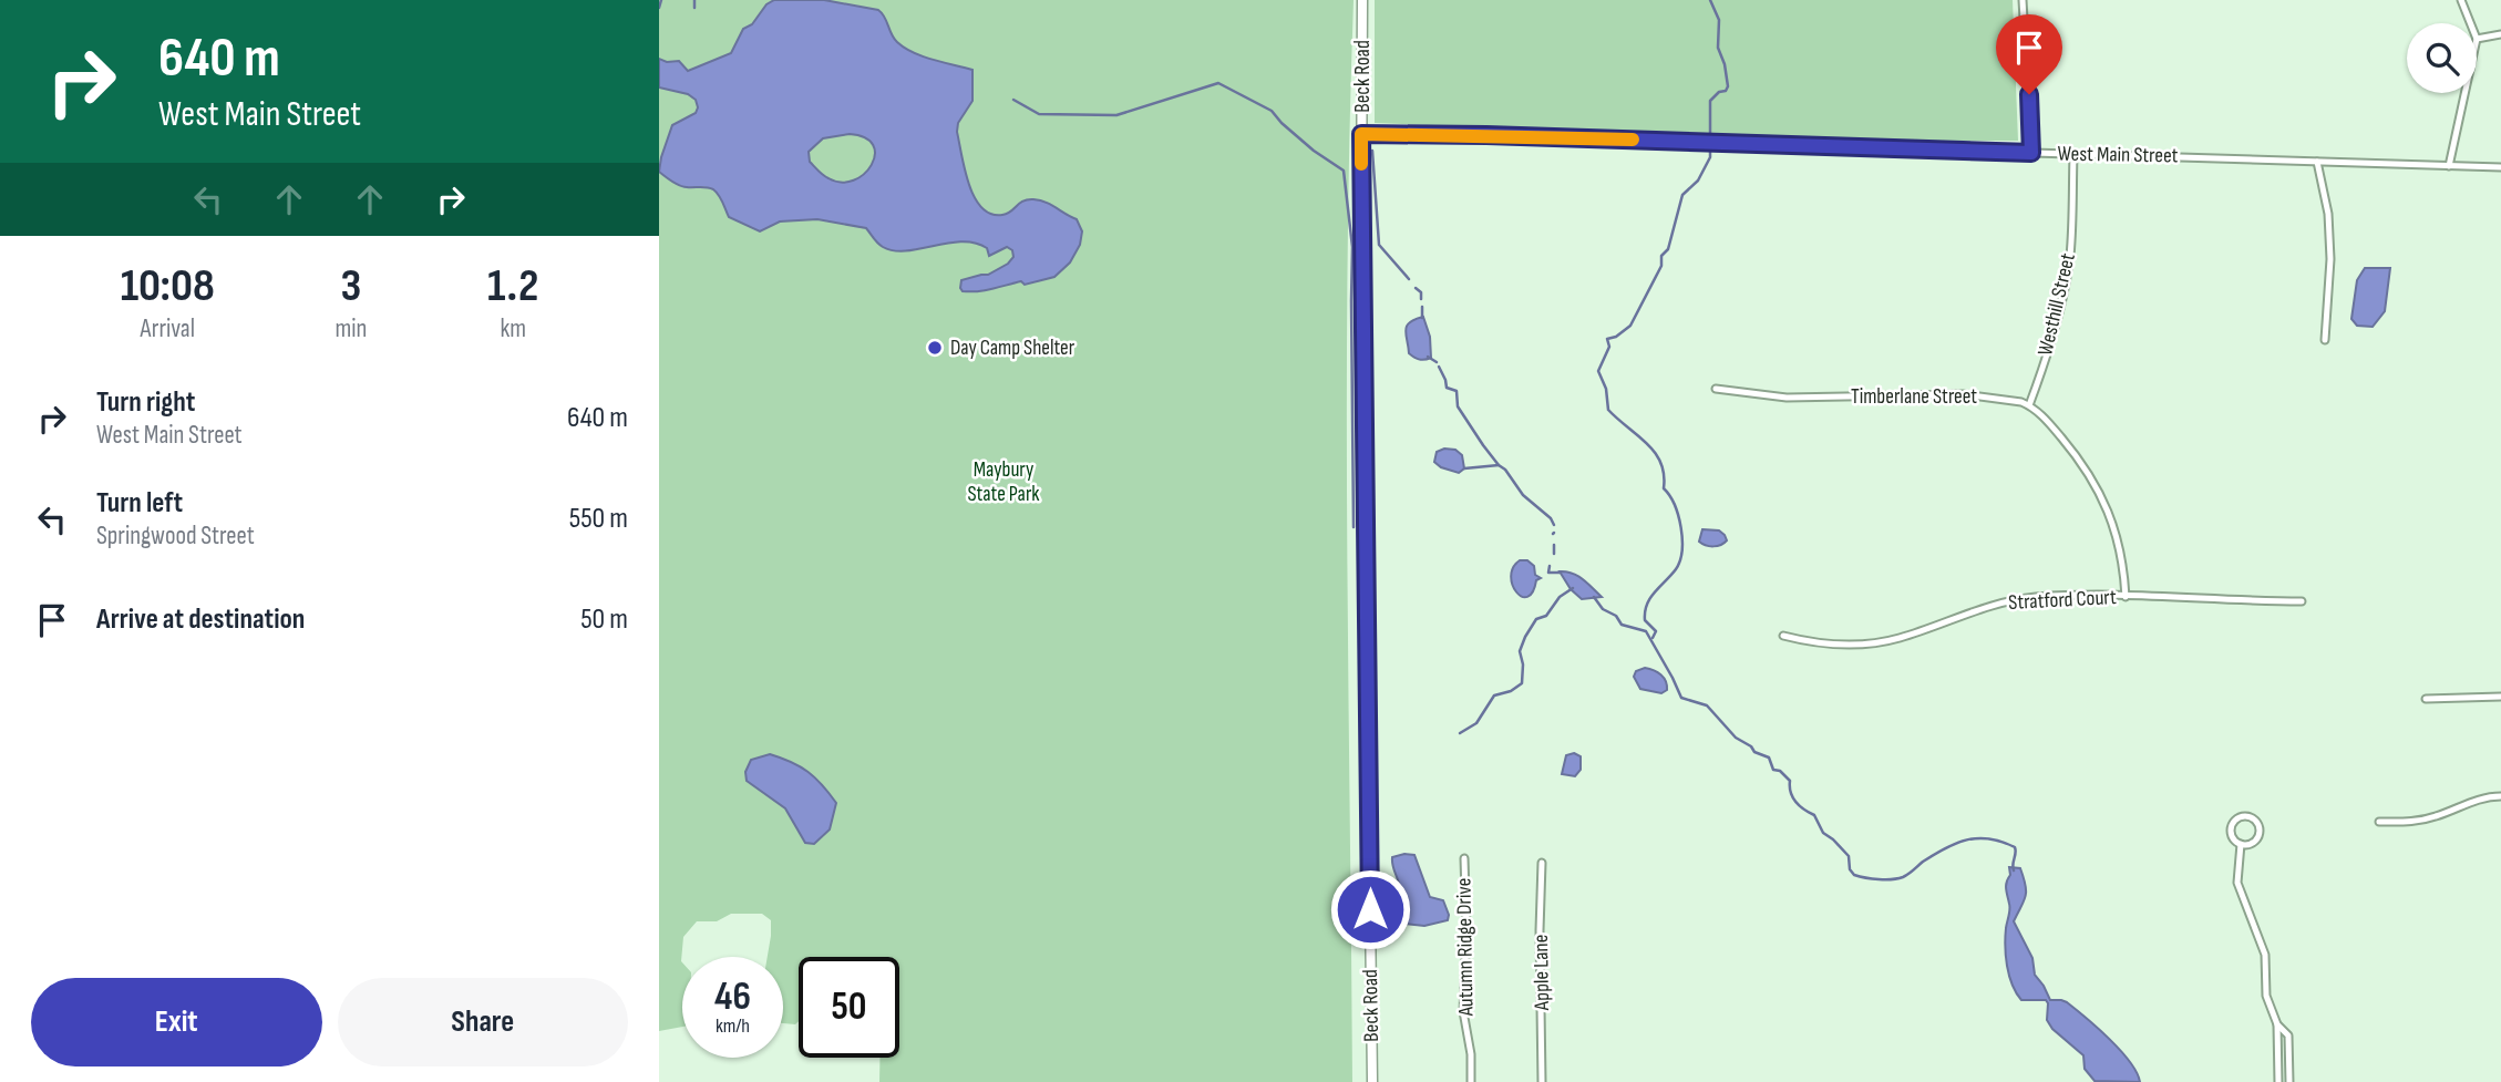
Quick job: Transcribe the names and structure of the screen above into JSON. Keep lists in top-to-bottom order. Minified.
{"streets":{"main road":["Beck Road"],"street":["West Main Street","Westhill Street","Timberlane Street","Stratford Court","Autumn Ridge Drive","Apple Lane"]},"crossings":[["Beck Road","West Main Street"],["West Main Street","Westhill Street"],["Westhill Street","Timberlane Street"]],"parks":["Maybury State Park"],"places":["Day Camp Shelter"],"page":{"turn":["640 m","West Main Street"],"eta":["10:08","Arrival","3","min","1.2","km"],"list":[{"name":"Turn right","note":"West Main Street","value":"640 m"},{"name":"Turn left","note":"Springwood Street","value":"550 m"},{"name":"Arrive at destination","value":"50 m"}],"speed":"46 km/h","limit":"50","buttons":["Exit","Share"]}}
